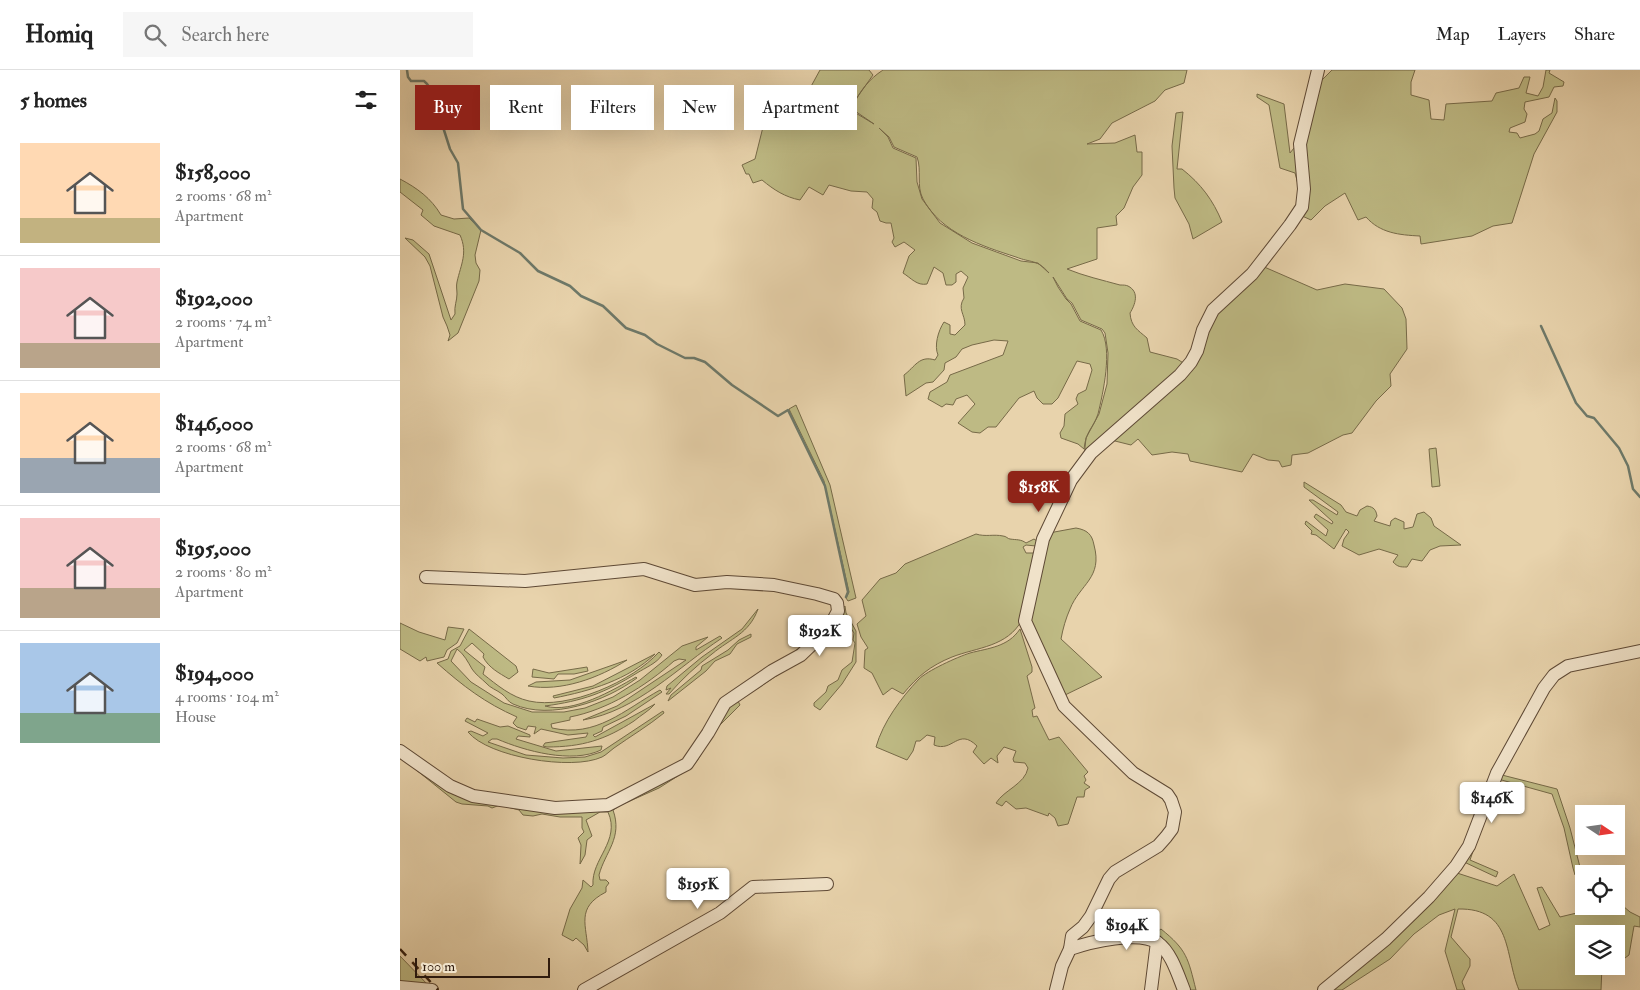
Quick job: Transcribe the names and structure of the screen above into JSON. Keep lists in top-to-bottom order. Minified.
{"scale_bar":"100 m","north":"right","page":{"header":"Homiq","search":"Search here","nav":["Map","Layers","Share"],"heading":"5 homes","chip":["Buy","Rent","Filters","New","Apartment"],"list":[{"name":"$158,000","note":"2 rooms · 68 m² · Apartment"},{"name":"$192,000","note":"2 rooms · 74 m² · Apartment"},{"name":"$146,000","note":"2 rooms · 68 m² · Apartment"},{"name":"$195,000","note":"2 rooms · 80 m² · Apartment"},{"name":"$194,000","note":"4 rooms · 104 m² · House"}],"price":["$158K","$192K","$146K","$195K","$194K"],"scale":"100 m"}}
